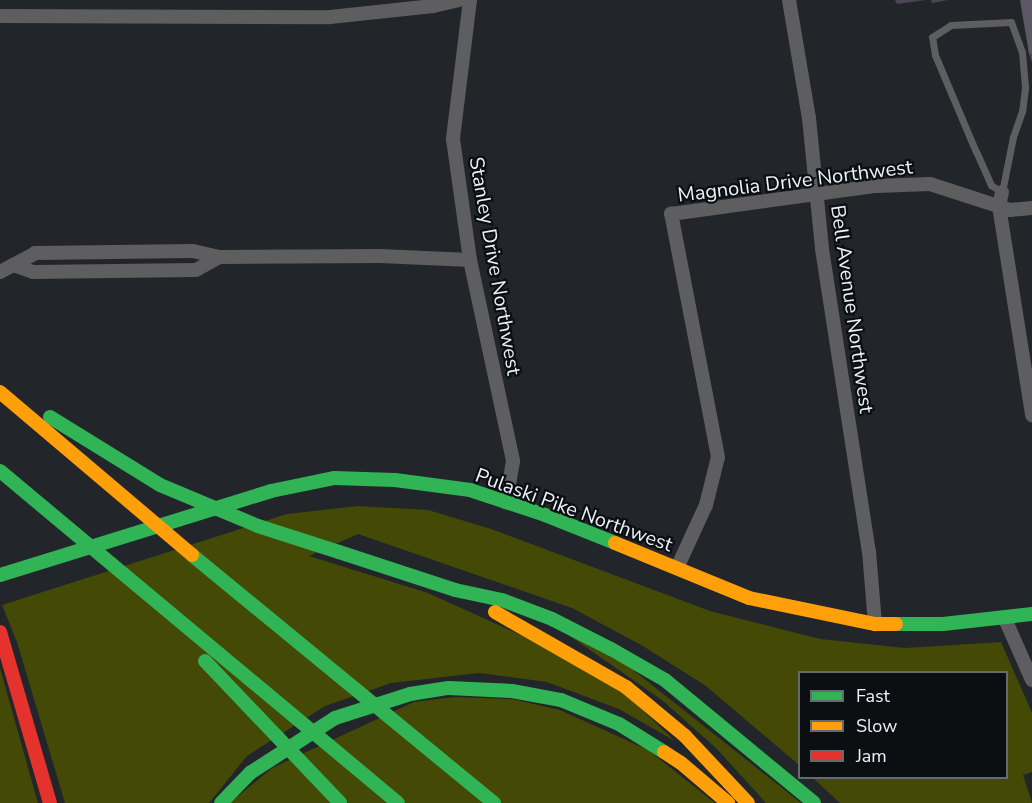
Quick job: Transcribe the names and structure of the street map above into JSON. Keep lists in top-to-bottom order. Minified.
{"streets":{"main road":["Pulaski Pike Northwest"],"street":["Magnolia Drive Northwest","Stanley Drive Northwest","Bell Avenue Northwest"]},"crossings":[["Magnolia Drive Northwest","Bell Avenue Northwest"],["Magnolia Drive Northwest","Pulaski Pike Northwest"],["Stanley Drive Northwest","Pulaski Pike Northwest"],["Bell Avenue Northwest","Pulaski Pike Northwest"]],"legend":["Fast","Slow","Jam"]}
